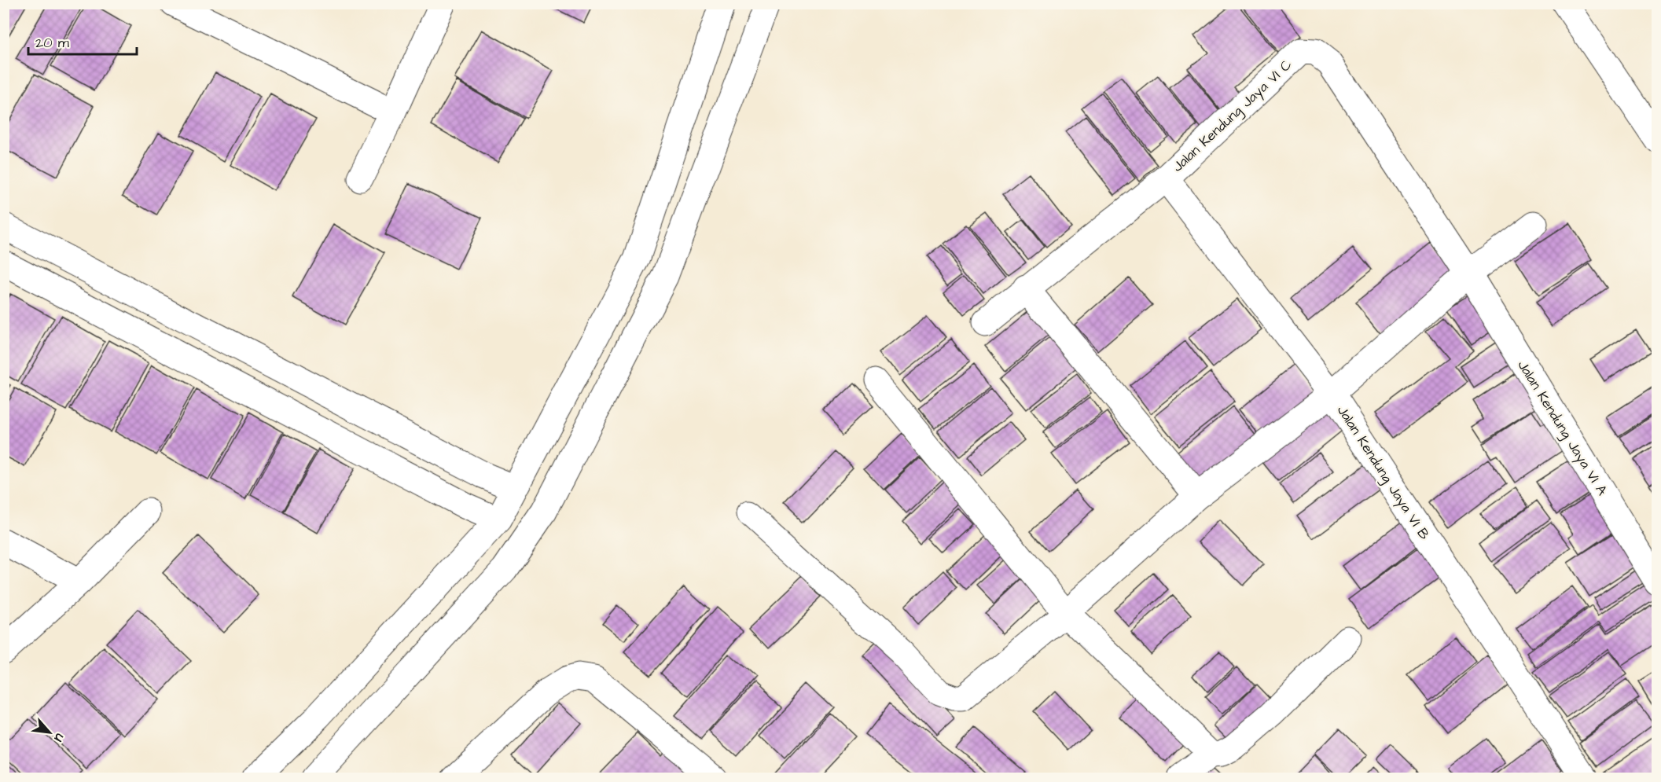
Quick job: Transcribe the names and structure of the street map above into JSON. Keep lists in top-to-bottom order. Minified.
{"streets":{"street":["Jalan Kendung Jaya VI C","Jalan Kendung Jaya VI A","Jalan Kendung Jaya VI B"]},"crossings":[["Jalan Kendung Jaya VI C","Jalan Kendung Jaya VI A"],["Jalan Kendung Jaya VI C","Jalan Kendung Jaya VI B"]],"scale_bar":"20 m","north":"bottom right"}
